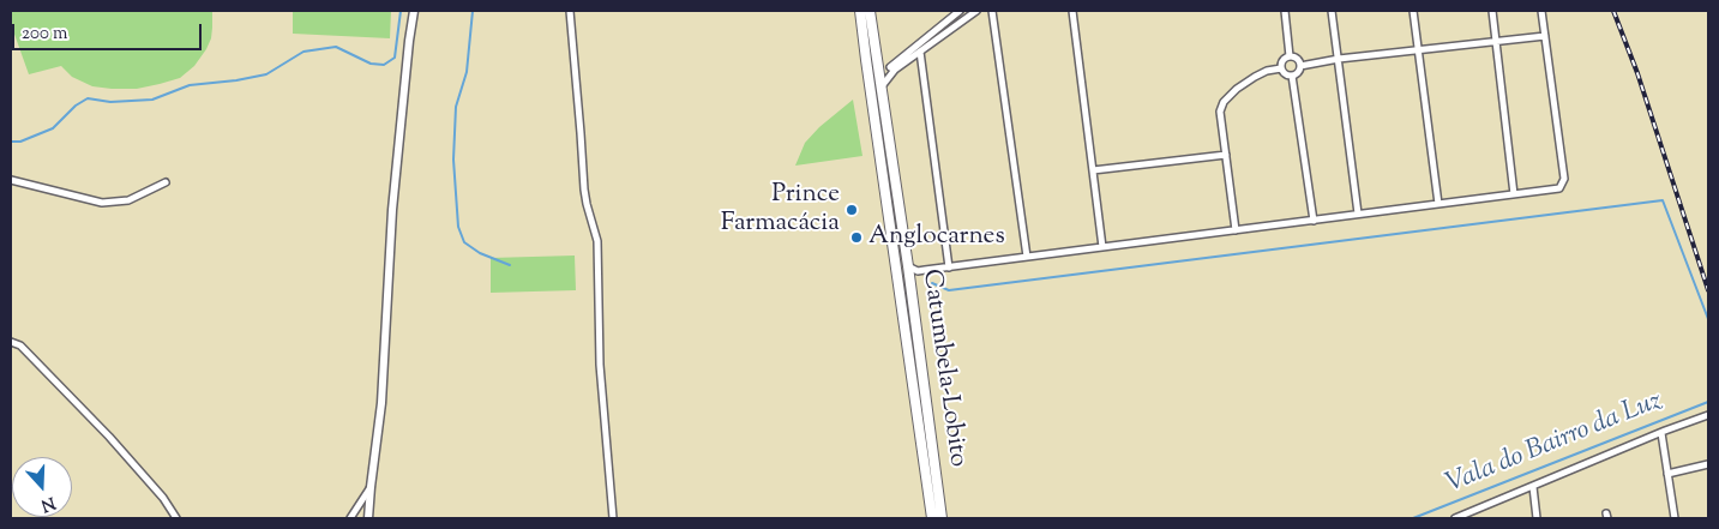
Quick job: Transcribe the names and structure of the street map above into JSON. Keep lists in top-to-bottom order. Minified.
{"streets":{"main road":["Catumbela-Lobito"]},"water":["Vala do Bairro da Luz"],"places":["Prince Farmacácia","Anglocarnes"],"scale_bar":"200 m","north":"bottom"}
